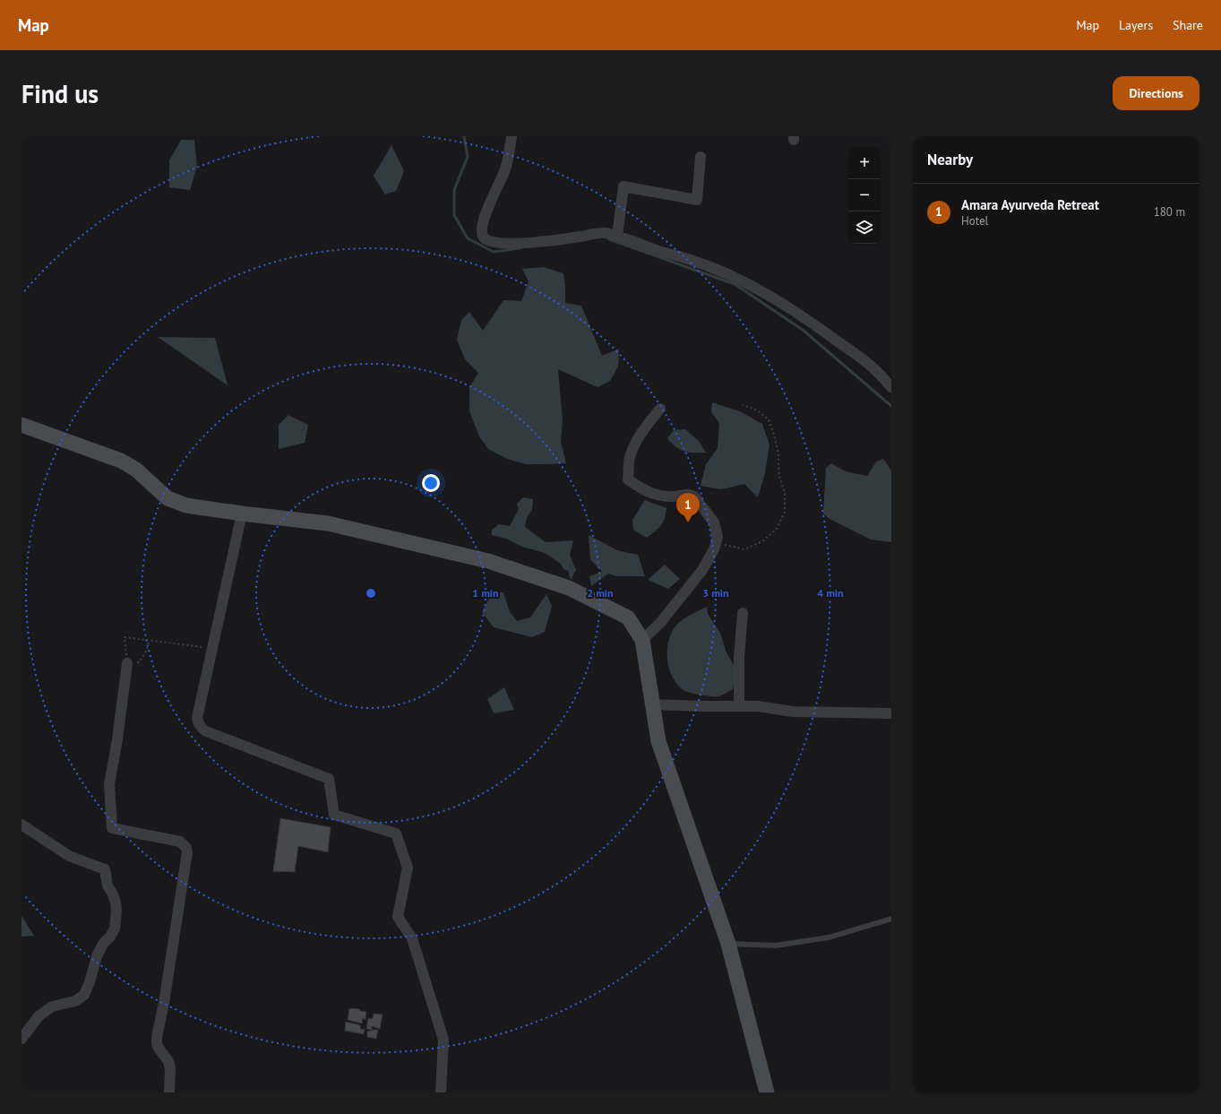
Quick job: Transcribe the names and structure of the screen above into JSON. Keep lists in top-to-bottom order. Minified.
{"page":{"header":"Map","nav":["Map","Layers","Share"],"buttons":"Directions","title":"Find us","heading":"Nearby","map_buttons":["+","−"],"list":[{"mark":"1","name":"Amara Ayurveda Retreat","note":"Hotel","value":"180 m"}],"pins":"1"},"rings":["1 min","2 min","3 min","4 min"]}
